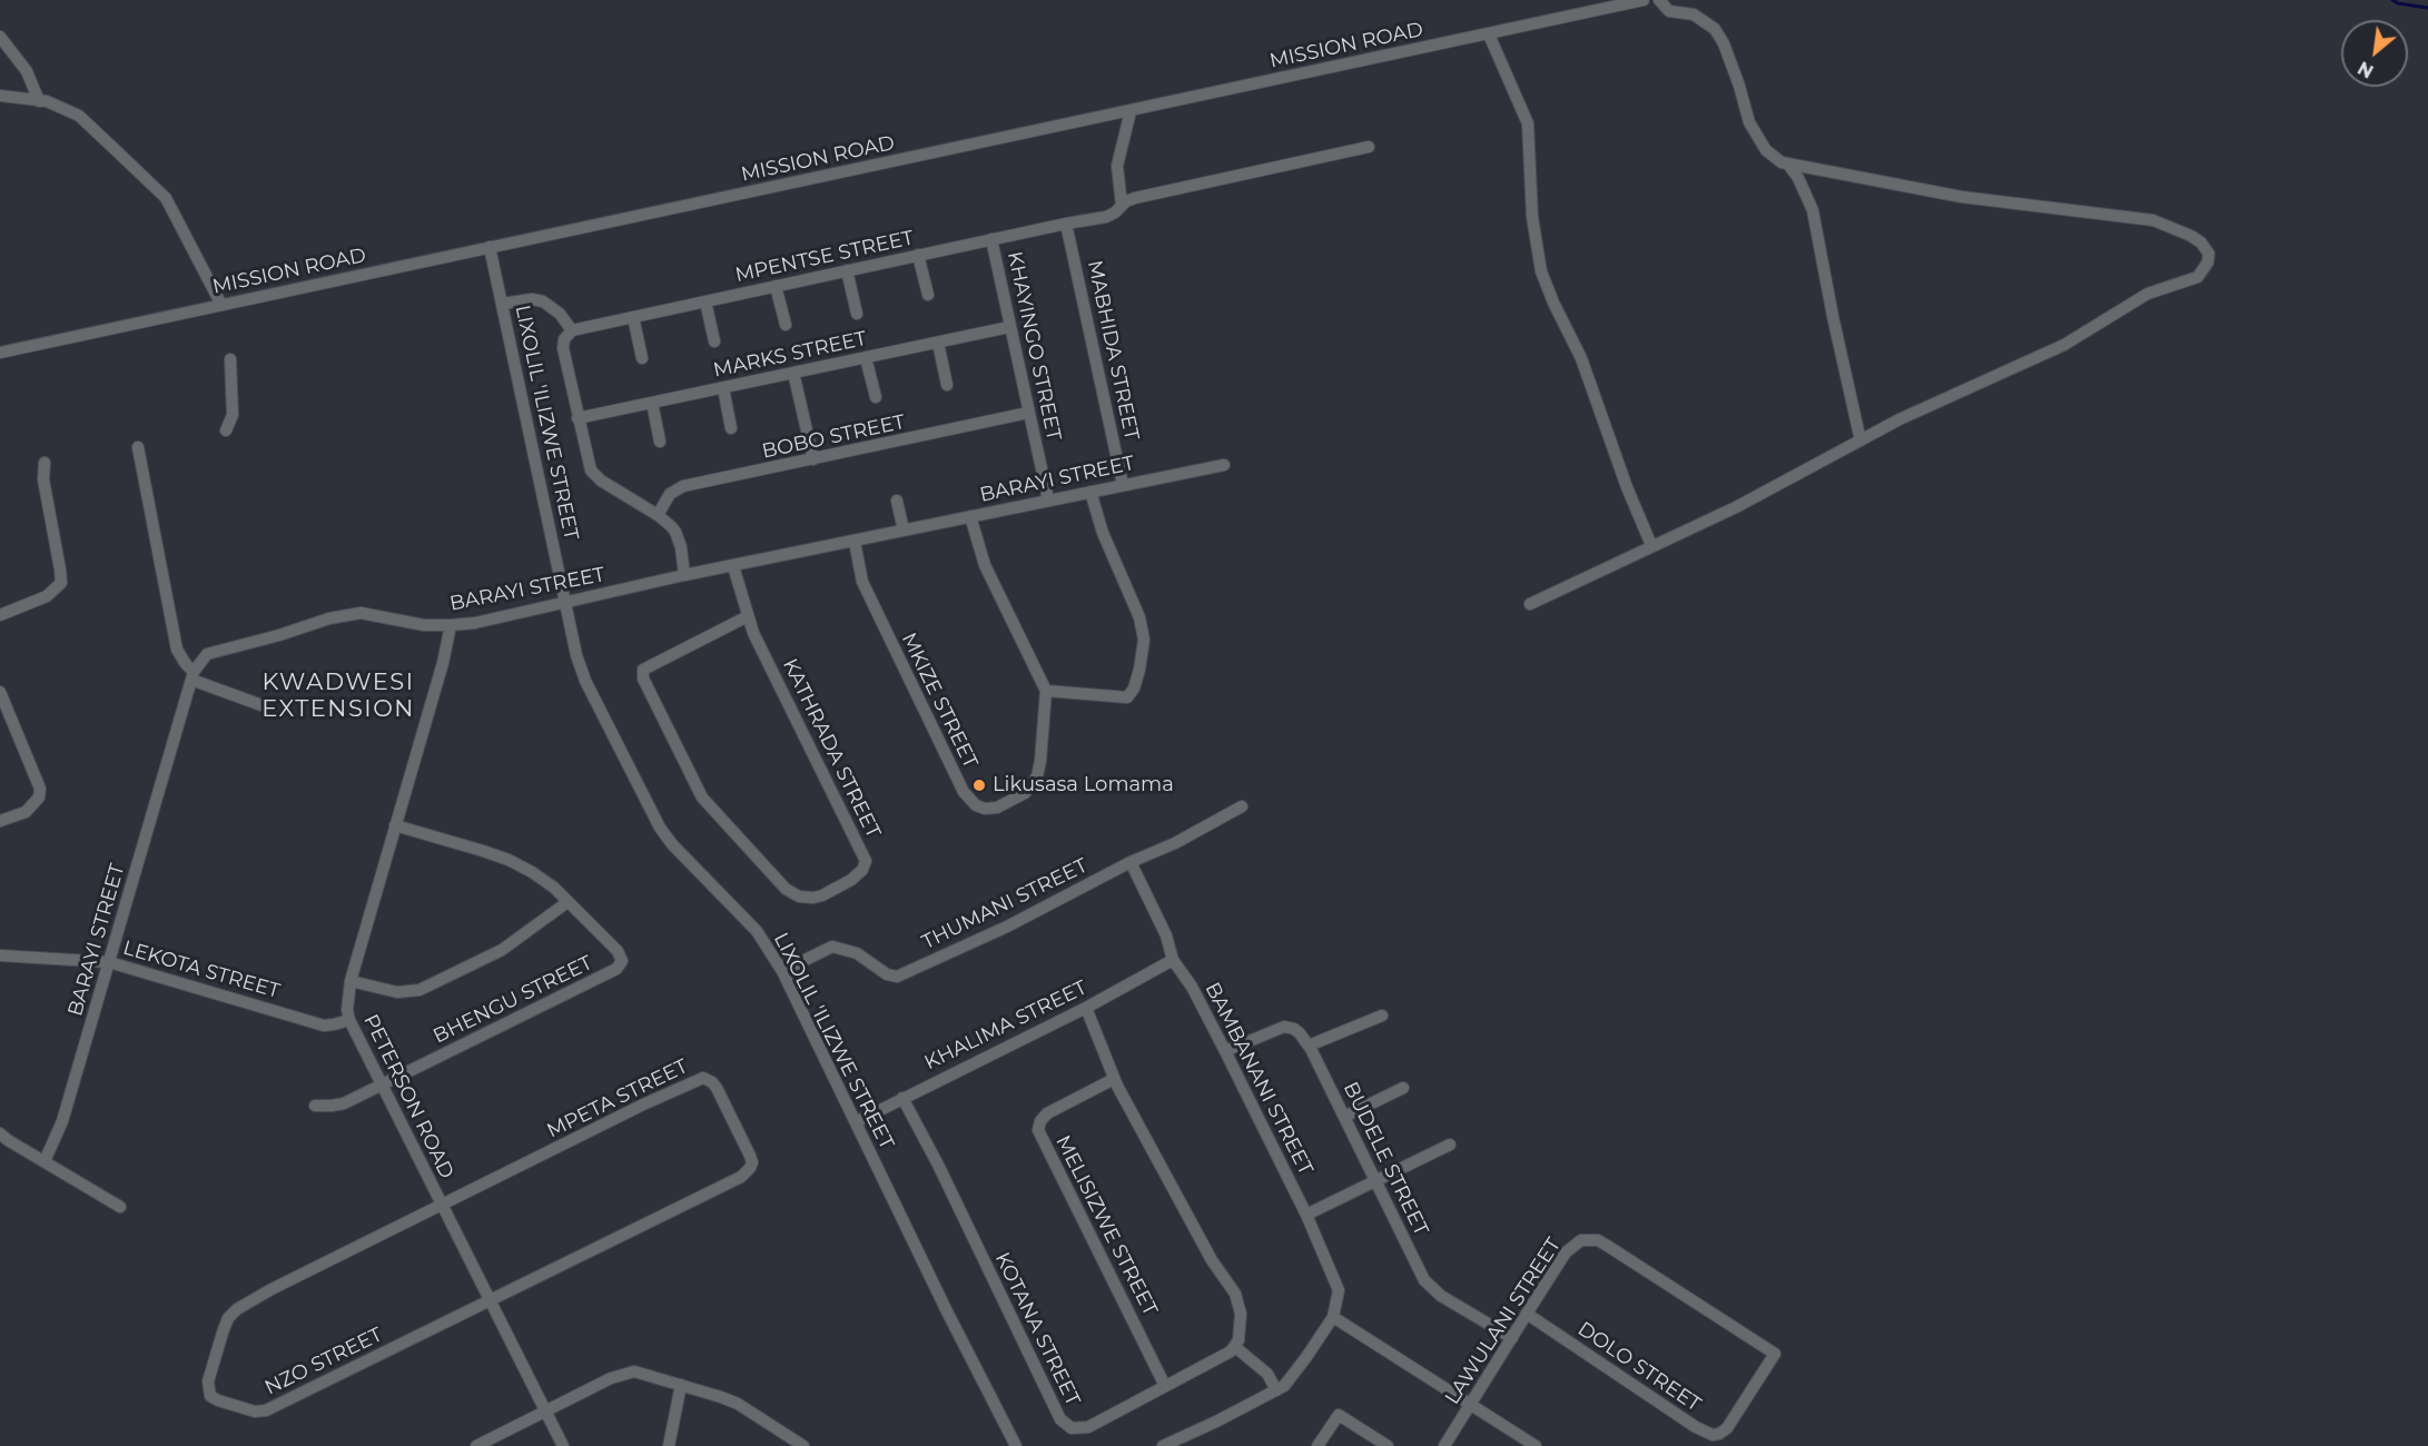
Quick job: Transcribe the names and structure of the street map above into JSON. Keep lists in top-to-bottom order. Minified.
{"streets":{"street":["MISSION ROAD","MPENTSE STREET","KHAYINGO STREET","MABHIDA STREET","MARKS STREET","LIXOLIL 'ILIZWE STREET","BOBO STREET","BARAYI STREET","MKIZE STREET","KATHRADA STREET","THUMANI STREET","LEKOTA STREET","BHENGU STREET","KHALIMA STREET","BAMBANANI STREET","PETERSON ROAD","MPETA STREET","BUDELE STREET","MELISIZWE STREET","LAWULANI STREET","KOTANA STREET","NZO STREET","DOLO STREET"]},"crossings":[["MISSION ROAD","LIXOLIL 'ILIZWE STREET"],["MPENTSE STREET","KHAYINGO STREET"],["MPENTSE STREET","MABHIDA STREET"],["KHAYINGO STREET","MARKS STREET"],["KHAYINGO STREET","BOBO STREET"],["KHAYINGO STREET","BARAYI STREET"],["MABHIDA STREET","BARAYI STREET"],["LIXOLIL 'ILIZWE STREET","BARAYI STREET"],["LIXOLIL 'ILIZWE STREET","THUMANI STREET"],["LIXOLIL 'ILIZWE STREET","KHALIMA STREET"],["BARAYI STREET","MKIZE STREET"],["BARAYI STREET","KATHRADA STREET"],["BARAYI STREET","LEKOTA STREET"],["BARAYI STREET","PETERSON ROAD"],["THUMANI STREET","BAMBANANI STREET"],["LEKOTA STREET","PETERSON ROAD"],["BHENGU STREET","PETERSON ROAD"],["KHALIMA STREET","BAMBANANI STREET"],["KHALIMA STREET","KOTANA STREET"],["BAMBANANI STREET","BUDELE STREET"],["PETERSON ROAD","MPETA STREET"],["PETERSON ROAD","NZO STREET"],["MPETA STREET","NZO STREET"],["BUDELE STREET","LAWULANI STREET"],["MELISIZWE STREET","KOTANA STREET"],["LAWULANI STREET","DOLO STREET"]],"districts":["KWADWESI EXTENSION"],"places":["Likusasa Lomama"],"north":"bottom left"}
